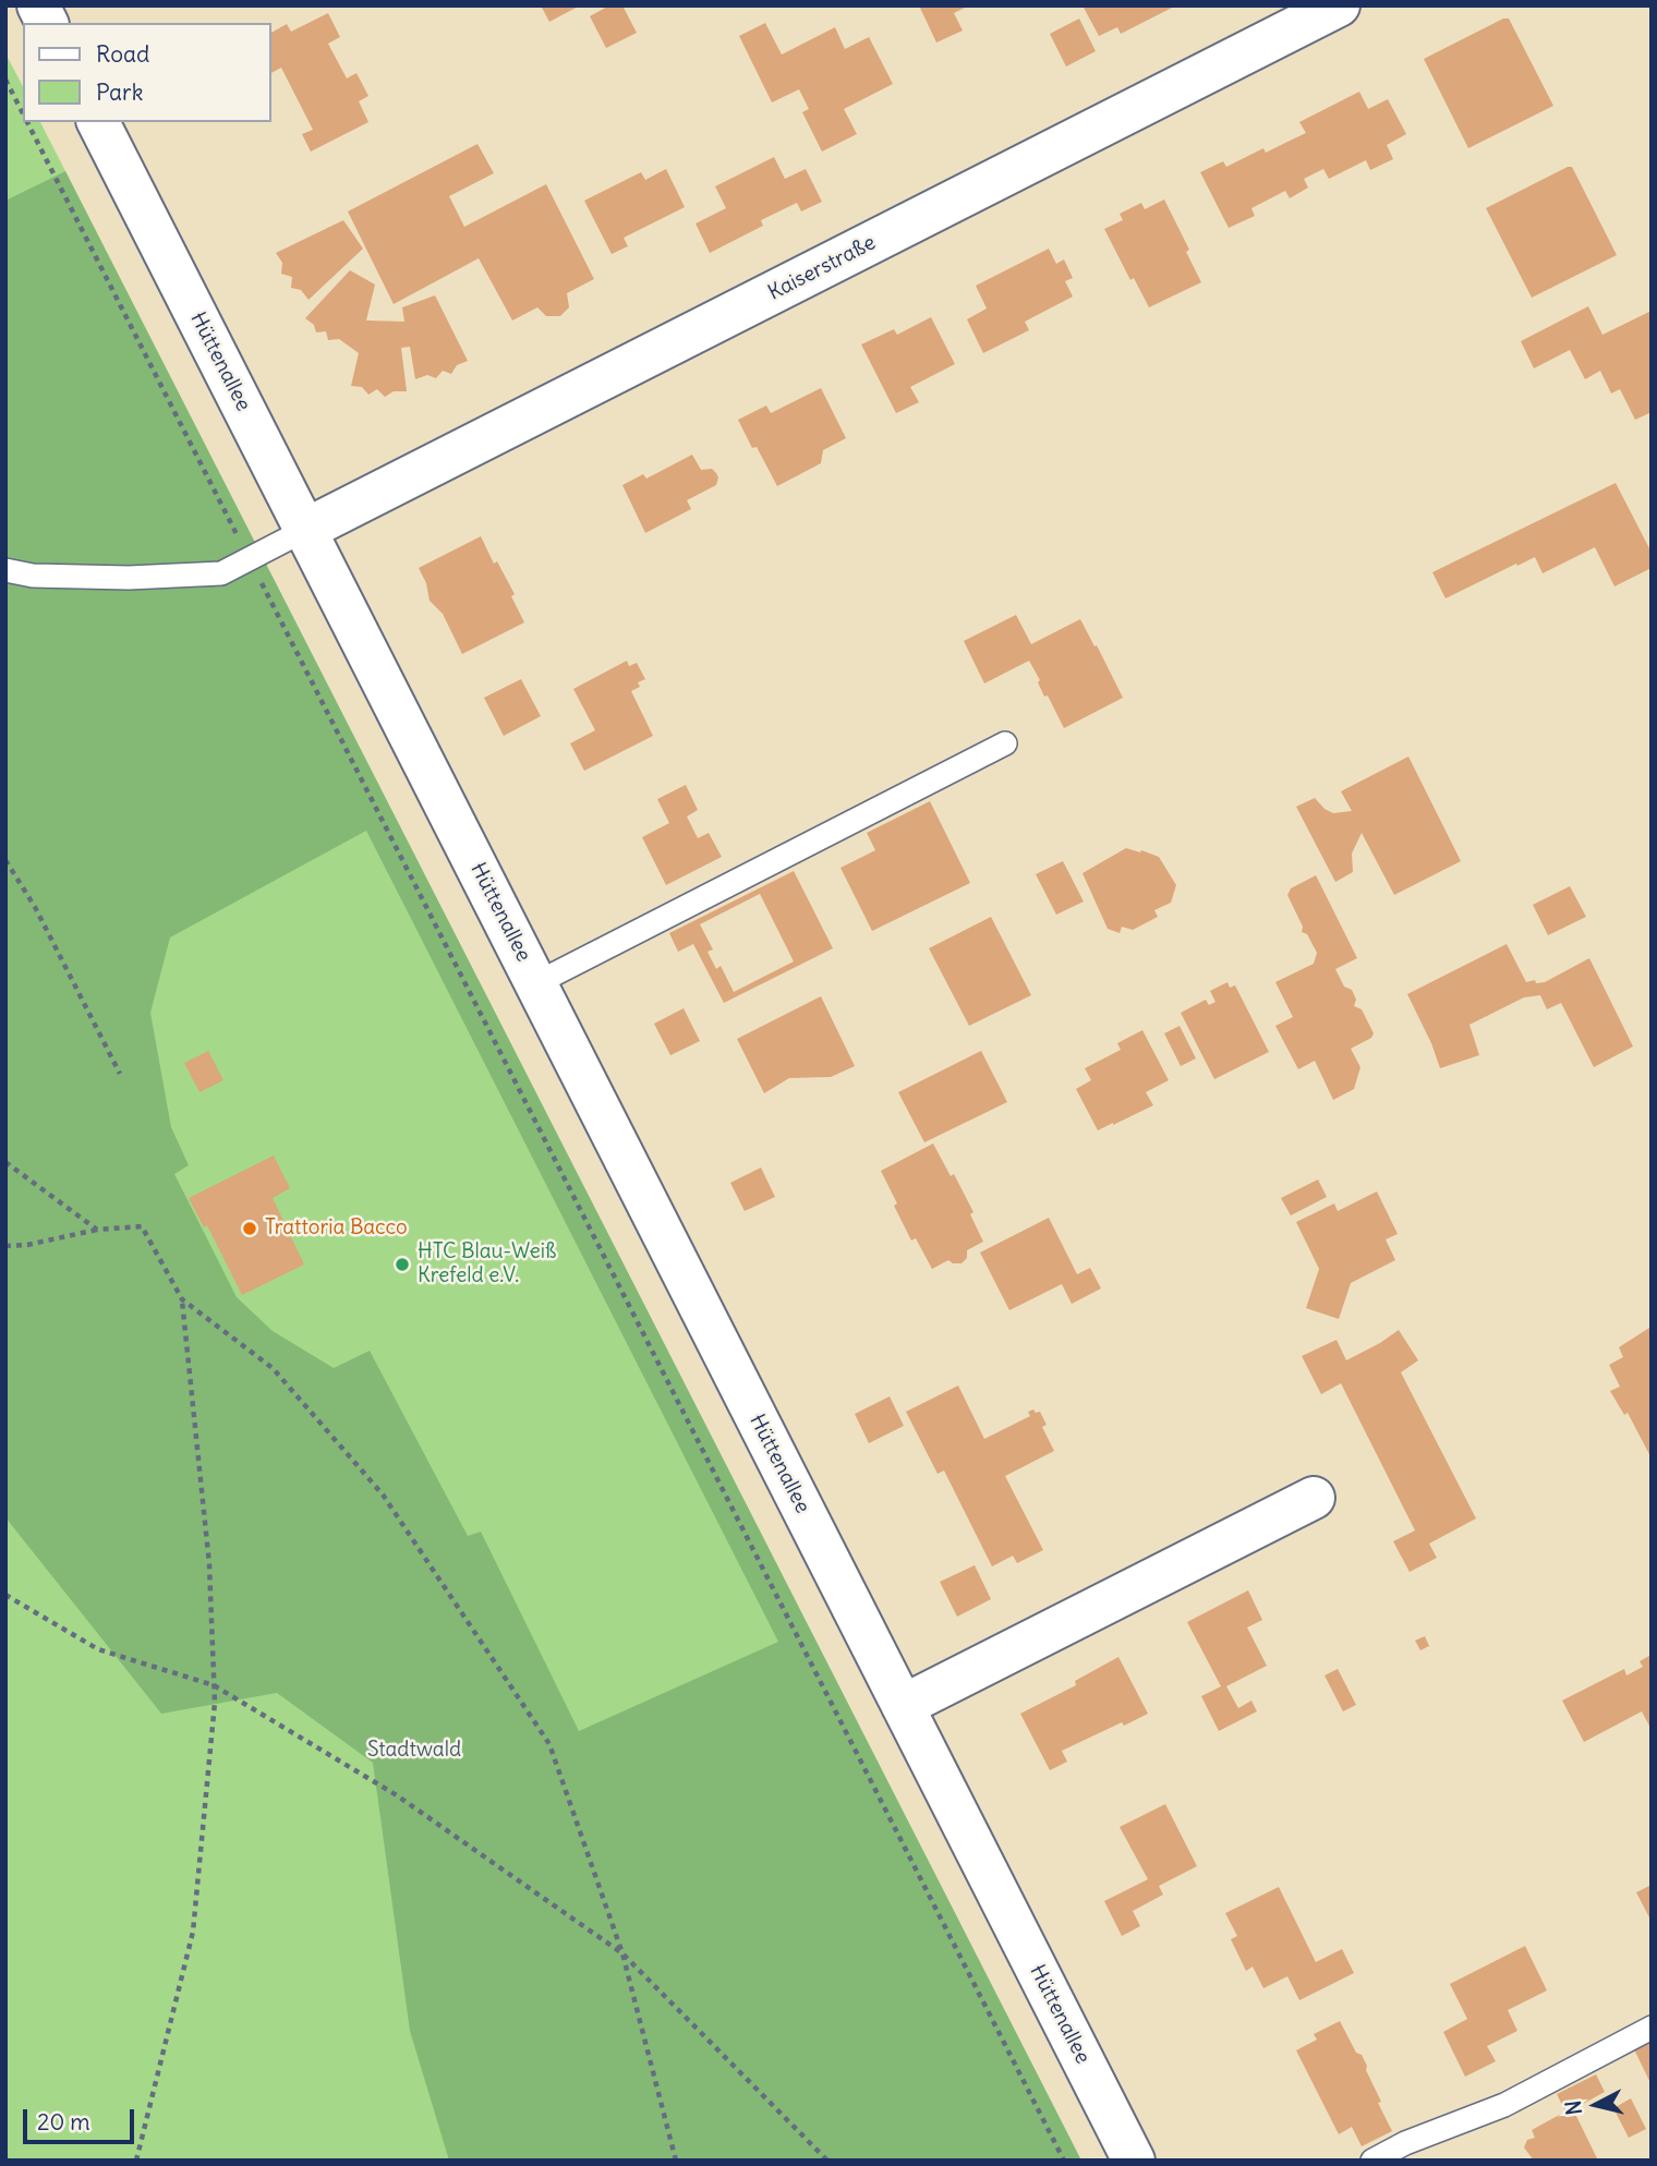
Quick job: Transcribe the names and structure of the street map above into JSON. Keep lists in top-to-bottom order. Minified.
{"streets":{"street":["Kaiserstraße","Hüttenallee"]},"crossings":[["Kaiserstraße","Hüttenallee"]],"parks":["Stadtwald"],"places":["Trattoria Bacco","HTC Blau-Weiß Krefeld e.V."],"legend":["Road","Park"],"scale_bar":"20 m","north":"left"}
